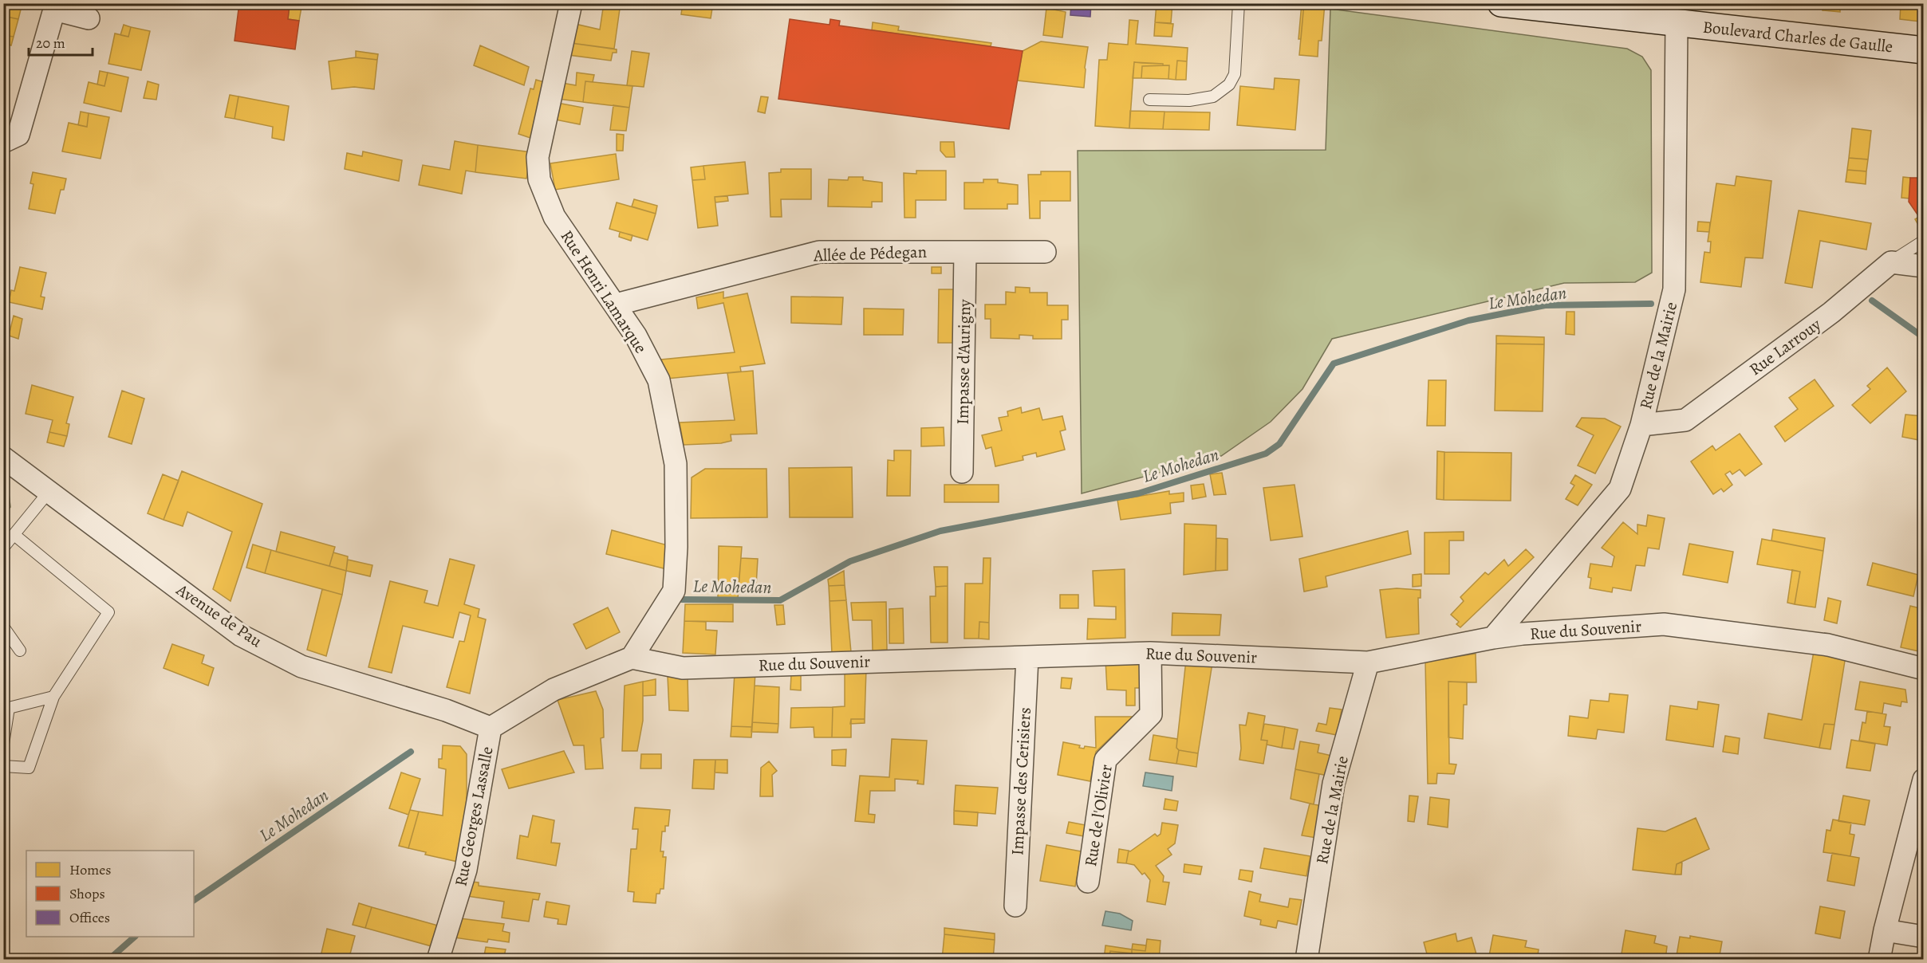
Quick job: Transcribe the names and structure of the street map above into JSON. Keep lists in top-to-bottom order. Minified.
{"streets":{"main road":["Boulevard Charles de Gaulle"],"street":["Allée de Pédegan","Rue Henri Lamarque","Rue Larrouy","Rue de la Mairie","Impasse d'Aurigny","Avenue de Pau","Rue du Souvenir","Impasse des Cerisiers","Rue de l'Olivier","Rue Georges Lassalle"]},"crossings":[["Boulevard Charles de Gaulle","Rue de la Mairie"],["Allée de Pédegan","Rue Henri Lamarque"],["Allée de Pédegan","Impasse d'Aurigny"],["Rue Henri Lamarque","Rue du Souvenir"],["Rue Larrouy","Rue de la Mairie"],["Rue de la Mairie","Rue du Souvenir"],["Avenue de Pau","Rue Georges Lassalle"],["Rue du Souvenir","Impasse des Cerisiers"],["Rue du Souvenir","Rue de l'Olivier"]],"water":["Le Mohedan"],"legend":["Homes","Shops","Offices"],"scale_bar":"20 m"}
